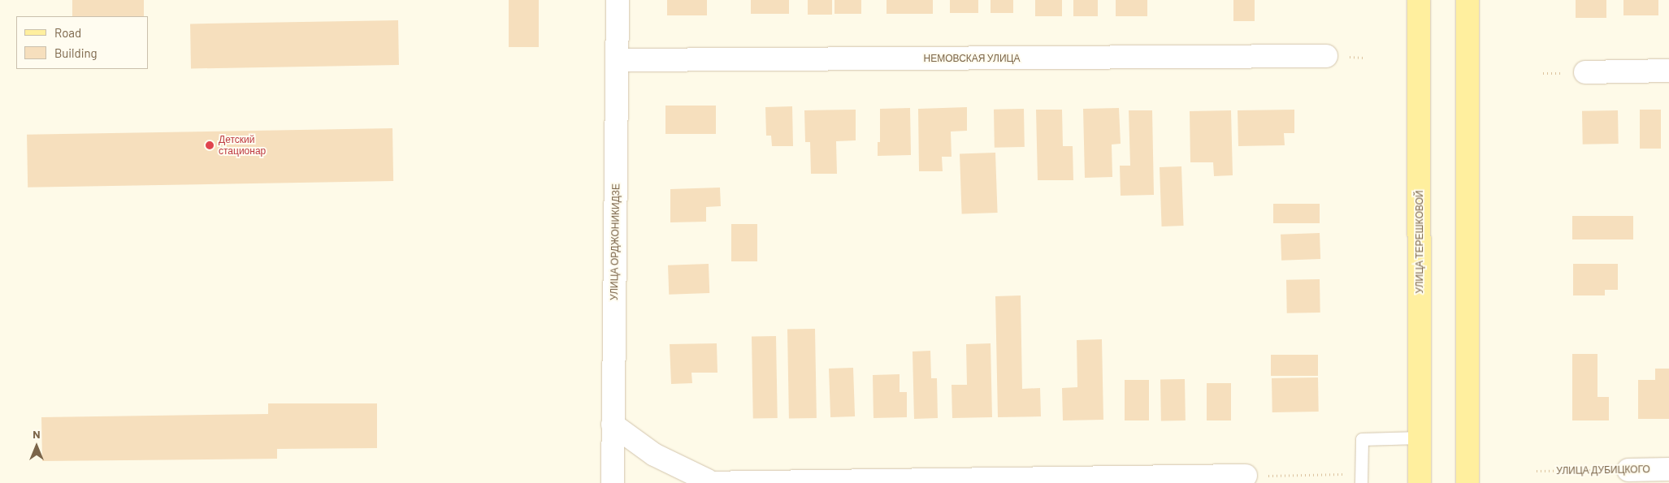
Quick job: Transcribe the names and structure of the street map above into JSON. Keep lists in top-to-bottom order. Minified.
{"streets":{"main road":["УЛИЦА ТЕРЕШКОВОЙ"],"street":["НЕМОВСКАЯ УЛИЦА","УЛИЦА ОРДЖОНИКИДЗЕ","УЛИЦА ДУБИЦКОГО"]},"crossings":[["НЕМОВСКАЯ УЛИЦА","УЛИЦА ОРДЖОНИКИДЗЕ"]],"places":["Детский стационар"],"legend":["Road","Building"],"north":"top"}
